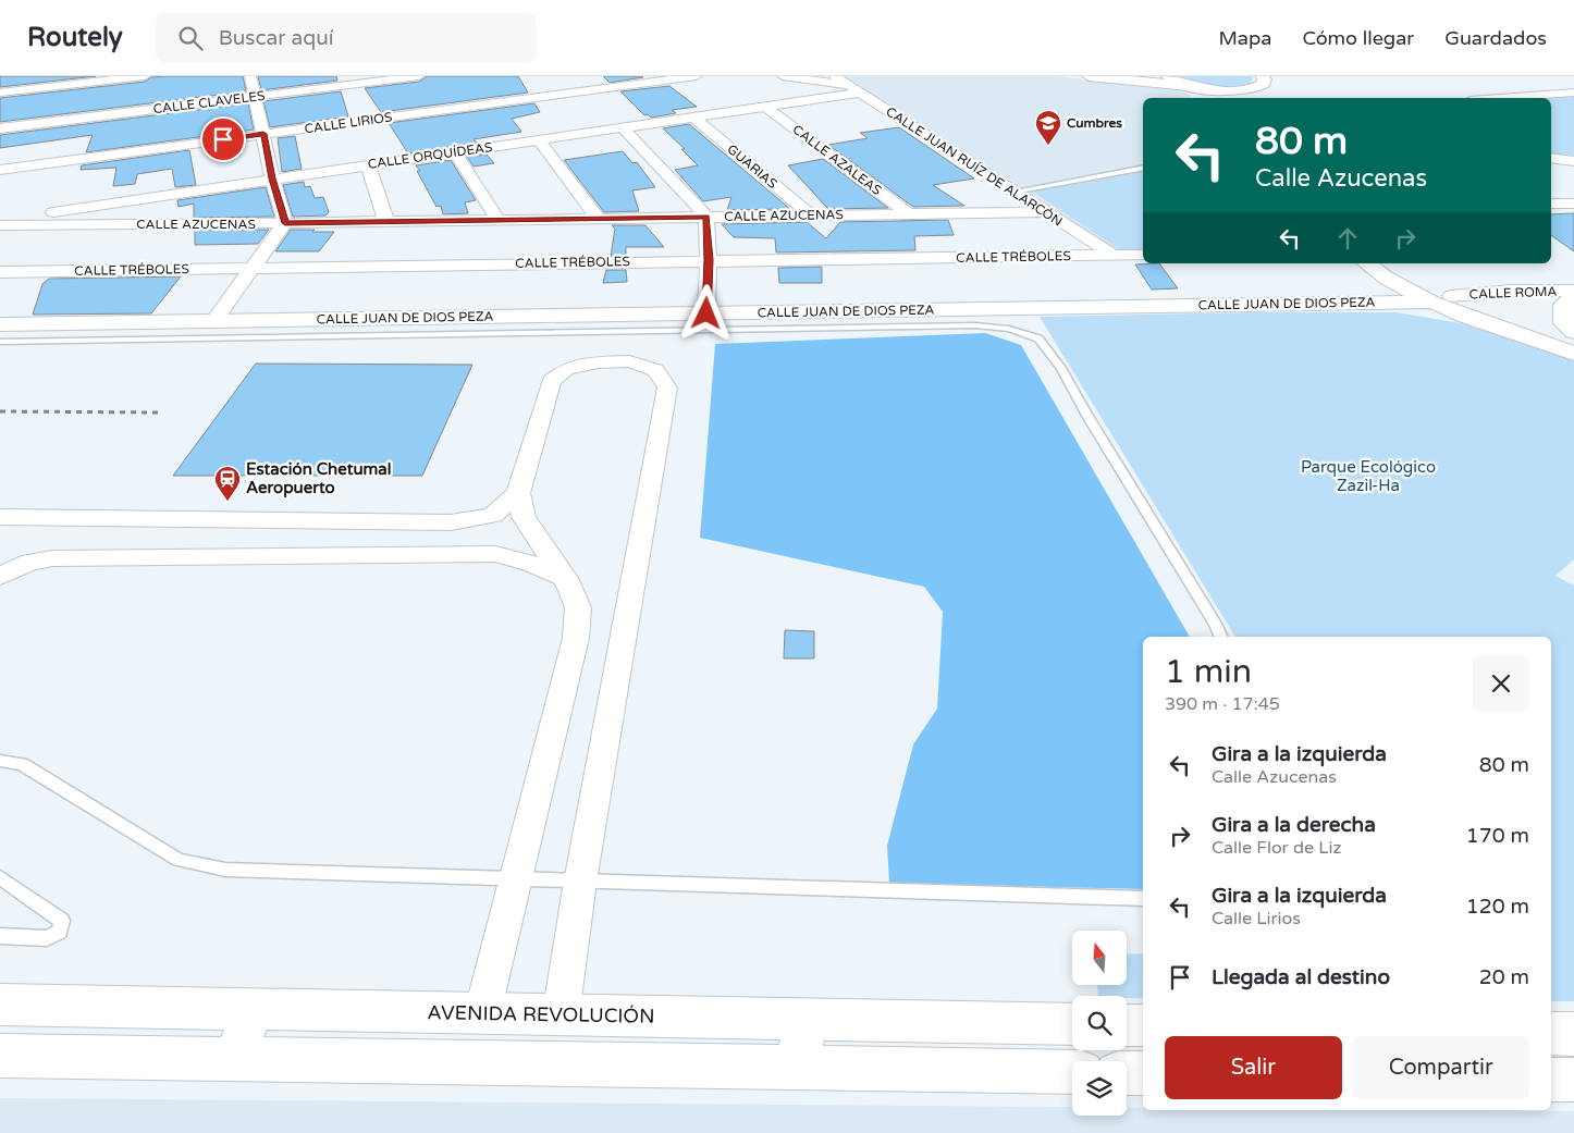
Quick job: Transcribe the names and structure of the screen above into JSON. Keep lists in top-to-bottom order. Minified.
{"streets":{"main road":["CALLE JUAN DE DIOS PEZA","AVENIDA REVOLUCIÓN"],"street":["CALLE CLAVELES","CALLE LIRIOS","CALLE ORQUÍDEAS","CALLE AZALEAS","GUARIAS","CALLE JUAN RUÍZ DE ALARCÓN","CALLE AZUCENAS","CALLE TRÉBOLES","CALLE ROMA"]},"crossings":[["CALLE ORQUÍDEAS","CALLE AZALEAS"],["CALLE ORQUÍDEAS","GUARIAS"],["CALLE ORQUÍDEAS","CALLE JUAN RUÍZ DE ALARCÓN"],["CALLE AZALEAS","CALLE AZUCENAS"],["GUARIAS","CALLE AZUCENAS"],["CALLE JUAN RUÍZ DE ALARCÓN","CALLE AZUCENAS"],["CALLE JUAN RUÍZ DE ALARCÓN","CALLE TRÉBOLES"],["CALLE ROMA","CALLE JUAN DE DIOS PEZA"]],"parks":["Parque Ecológico Zazil-Ha"],"places":{"school or university":["Cumbres"],"station":["Estación Chetumal Aeropuerto"]},"north":"top","page":{"header":"Routely","search":"Buscar aquí","nav":["Mapa","Cómo llegar","Guardados"],"turn":["80 m","Calle Azucenas"],"heading":["1 min","390 m · 17:45"],"list":[{"name":"Gira a la izquierda","note":"Calle Azucenas","value":"80 m"},{"name":"Gira a la derecha","note":"Calle Flor de Liz","value":"170 m"},{"name":"Gira a la izquierda","note":"Calle Lirios","value":"120 m"},{"name":"Llegada al destino","value":"20 m"}],"buttons":["Salir","Compartir"]}}
